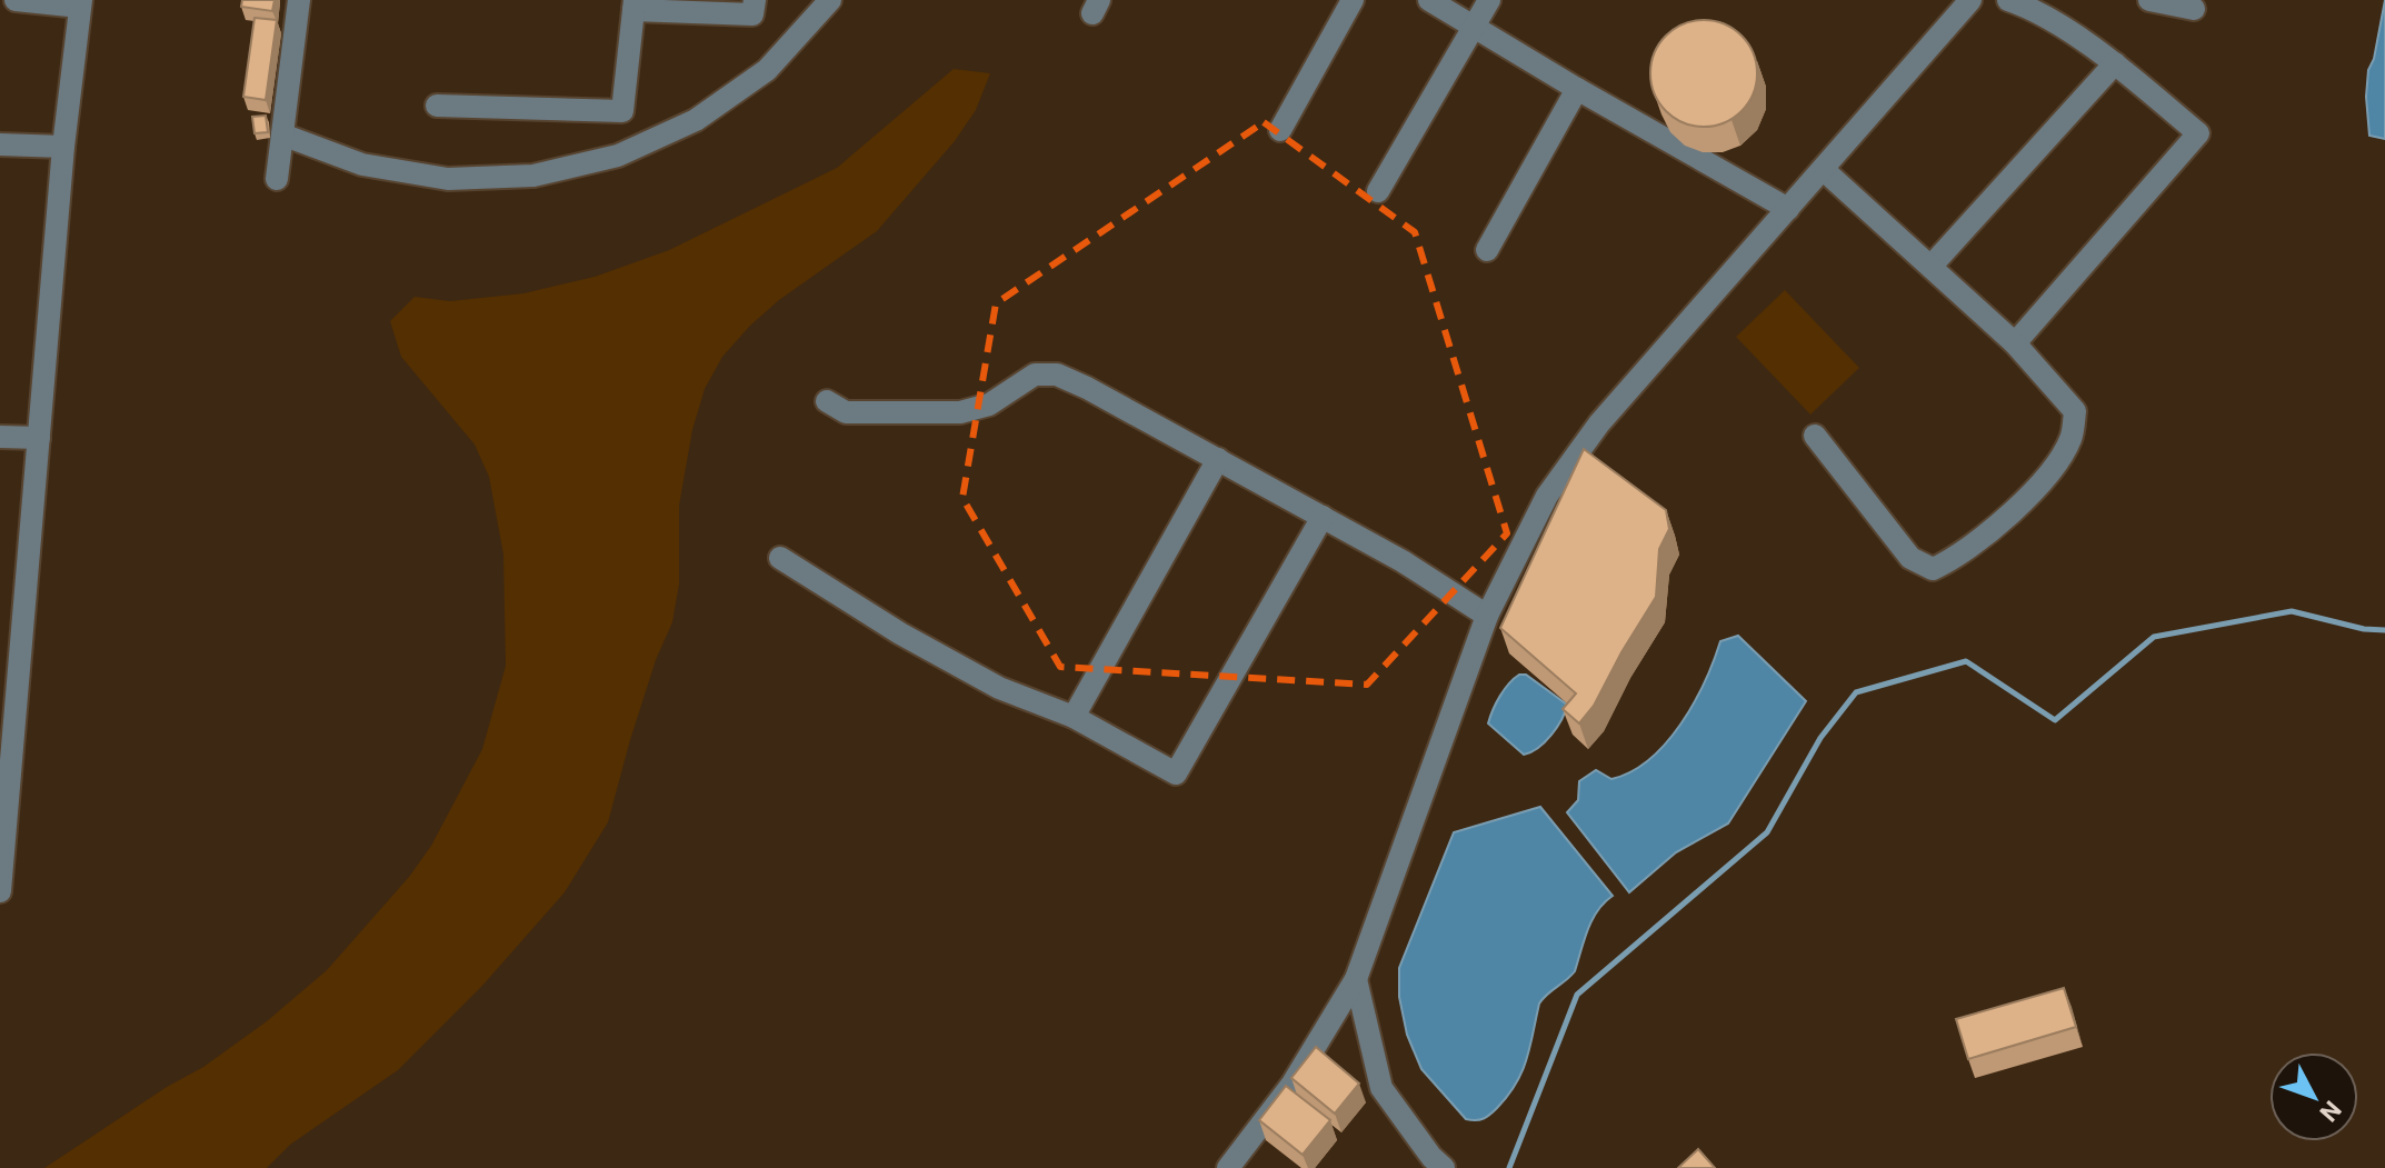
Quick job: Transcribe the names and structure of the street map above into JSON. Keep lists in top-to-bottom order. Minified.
{"north":"bottom right"}
